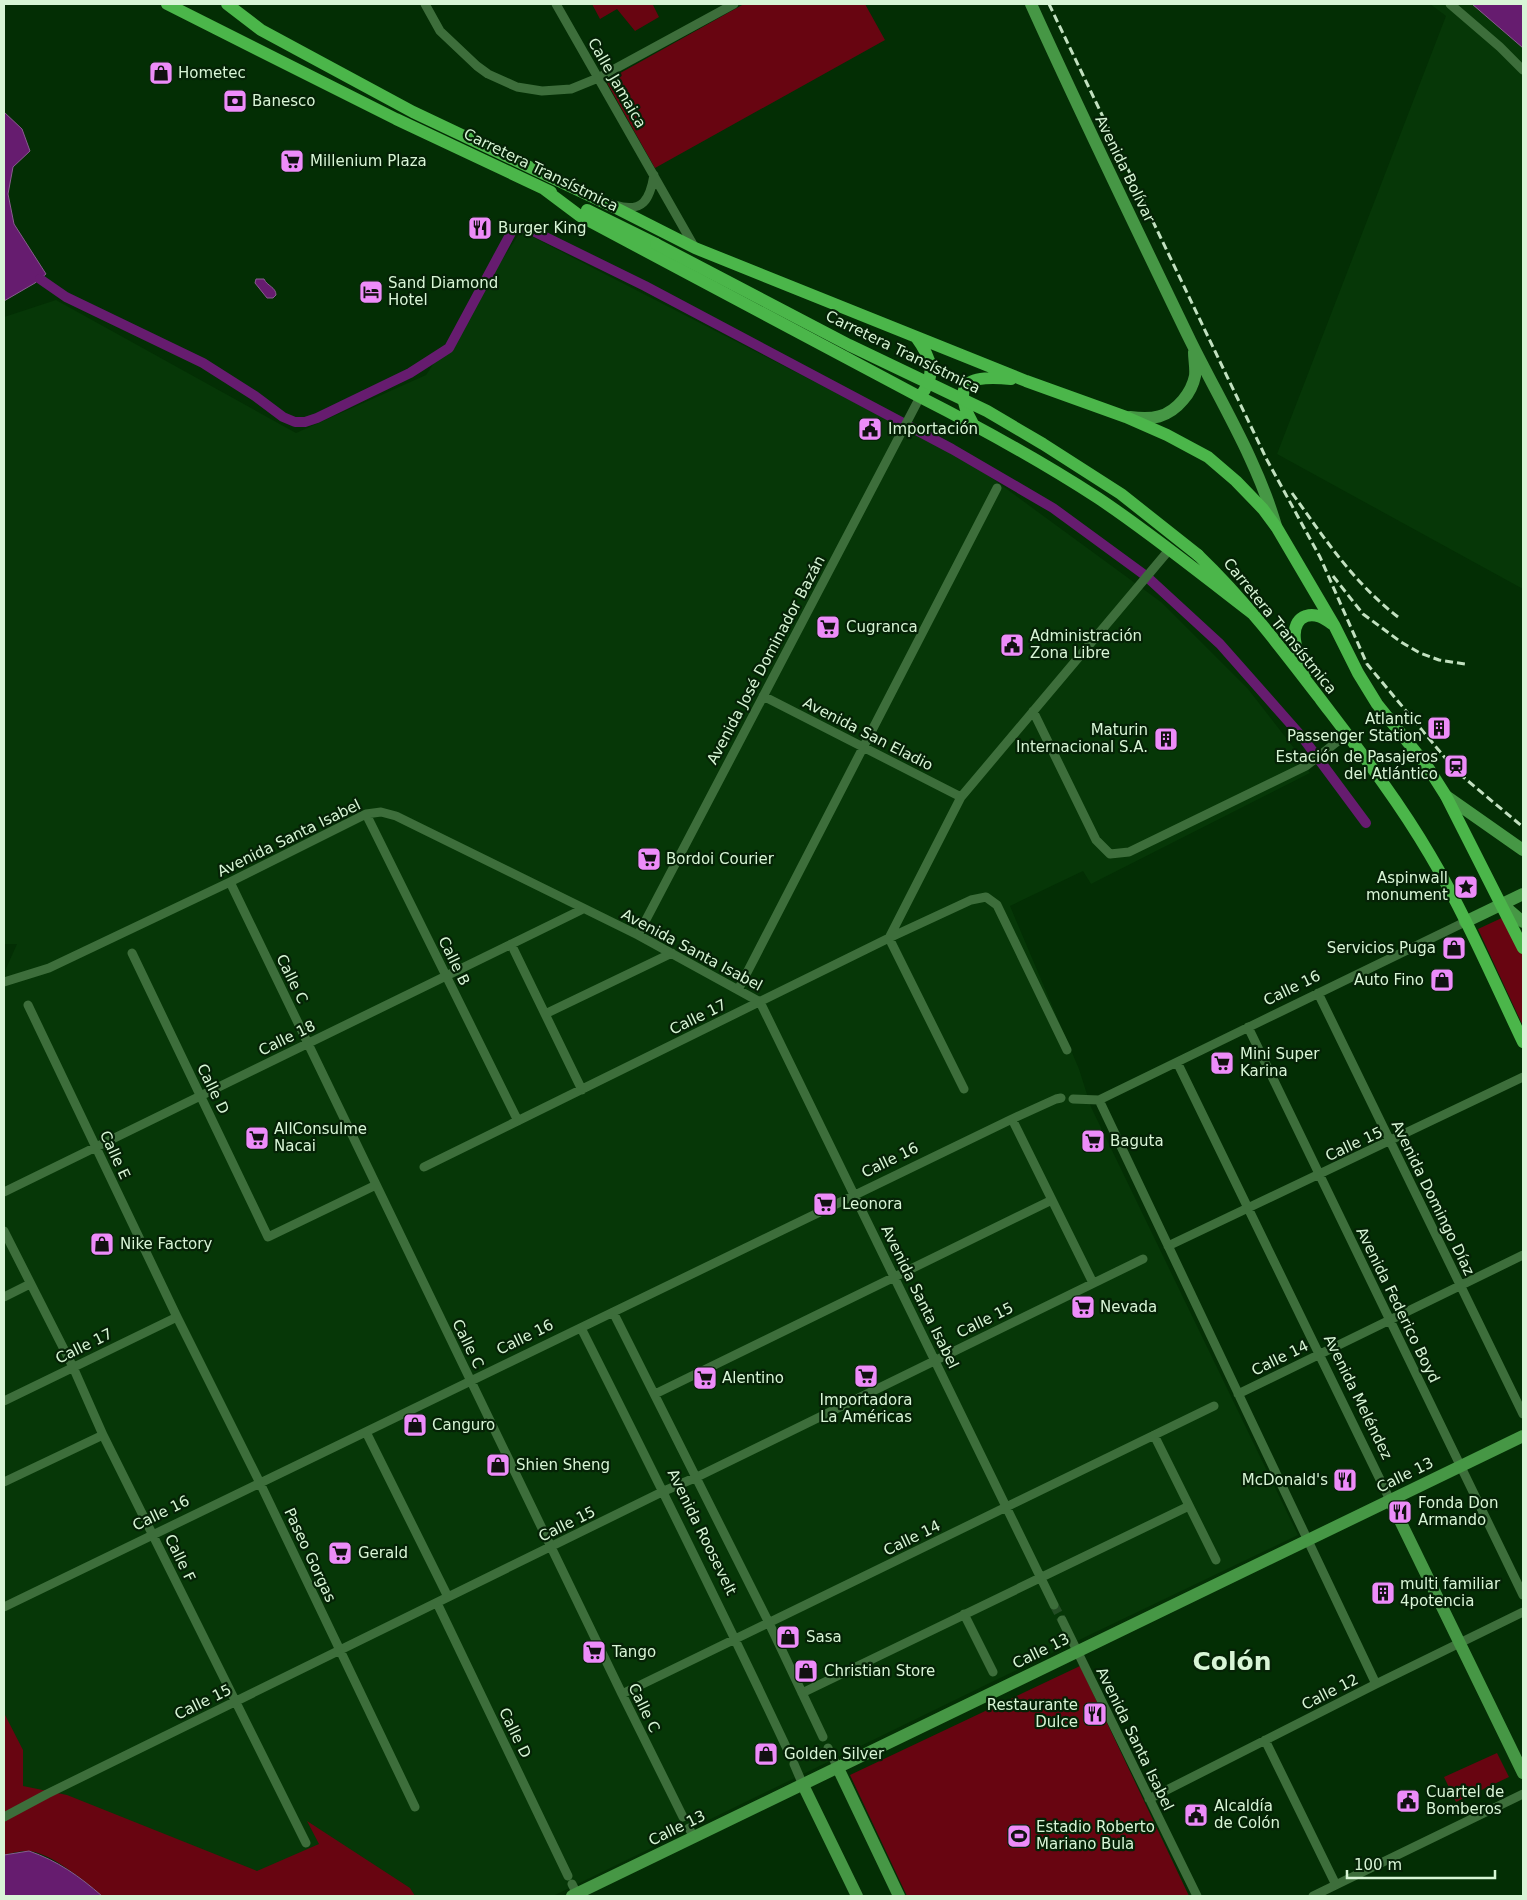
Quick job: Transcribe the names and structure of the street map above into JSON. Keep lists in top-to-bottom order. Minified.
{"streets":{"main road":["Avenida Bolívar","Carretera Transístmica","Calle 16","Avenida Meléndez","Calle 13"],"street":["Calle Jamaica","Avenida José Dominador Bazán","Avenida San Eladio","Avenida Santa Isabel","Calle B","Calle C","Calle 17","Calle 18","Calle D","Calle 15","Calle E","Avenida Domingo Díaz","Avenida Federico Boyd","Calle 14","Avenida Roosevelt","Paseo Gorgas","Calle F","Calle 12"]},"crossings":[["Calle Jamaica","Carretera Transístmica"],["Avenida Bolívar","Carretera Transístmica"],["Carretera Transístmica","Calle 16"],["Avenida José Dominador Bazán","Avenida San Eladio"],["Avenida José Dominador Bazán","Avenida Santa Isabel"],["Avenida Santa Isabel","Calle B"],["Avenida Santa Isabel","Calle C"],["Avenida Santa Isabel","Calle 16"],["Avenida Santa Isabel","Calle 17"],["Avenida Santa Isabel","Calle 18"],["Avenida Santa Isabel","Calle 15"],["Avenida Santa Isabel","Calle 14"],["Avenida Santa Isabel","Calle 13"],["Avenida Santa Isabel","Calle 12"],["Calle B","Calle 17"],["Calle B","Calle 18"],["Calle C","Calle 16"],["Calle C","Calle 18"],["Calle C","Calle D"],["Calle C","Calle 15"],["Calle C","Calle 14"],["Calle 16","Avenida Domingo Díaz"],["Calle 16","Avenida Federico Boyd"],["Calle 16","Avenida Meléndez"],["Calle 16","Avenida Roosevelt"],["Calle 16","Paseo Gorgas"],["Calle 16","Calle F"],["Calle 17","Calle E"],["Calle 17","Paseo Gorgas"],["Calle 17","Calle F"],["Calle 18","Calle D"],["Calle 18","Calle E"],["Calle D","Calle 15"],["Calle D","Calle 13"],["Calle 15","Avenida Domingo Díaz"],["Calle 15","Avenida Federico Boyd"],["Calle 15","Avenida Meléndez"],["Calle 15","Avenida Roosevelt"],["Calle 15","Paseo Gorgas"],["Calle 15","Calle F"],["Calle E","Paseo Gorgas"],["Avenida Domingo Díaz","Calle 14"],["Avenida Federico Boyd","Calle 14"],["Avenida Federico Boyd","Calle 13"],["Calle 14","Avenida Meléndez"],["Calle 14","Avenida Roosevelt"],["Avenida Meléndez","Calle 13"],["Avenida Meléndez","Calle 12"]],"districts":["Colón"],"places":{"shop":["Hometec","Servicios Puga","Auto Fino","Nike Factory","Canguro","Shien Sheng","Sasa","Christian Store","Golden Silver"],"bank":["Banesco"],"supermarket":["Millenium Plaza","Cugranca","Bordoi Courier","Mini Super Karina","AllConsulme Nacai","Baguta","Leonora","Nevada","Importadora La Américas","Alentino","Gerald","Tango"],"restaurant":["Burger King","McDonald's","Fonda Don Armando","Restaurante Dulce"],"hotel":["Sand Diamond Hotel"],"public building":["Importación","Administración Zona Libre","Cuartel de Bomberos","Alcaldía de Colón"],"building":["Atlantic Passenger Station","Maturin Internacional S.A.","multi familiar 4potencia"],"station":["Estación de Pasajeros del Atlántico"],"place":["Aspinwall monument"],"sports":["Estadio Roberto Mariano Bula"]},"scale_bar":"100 m"}
